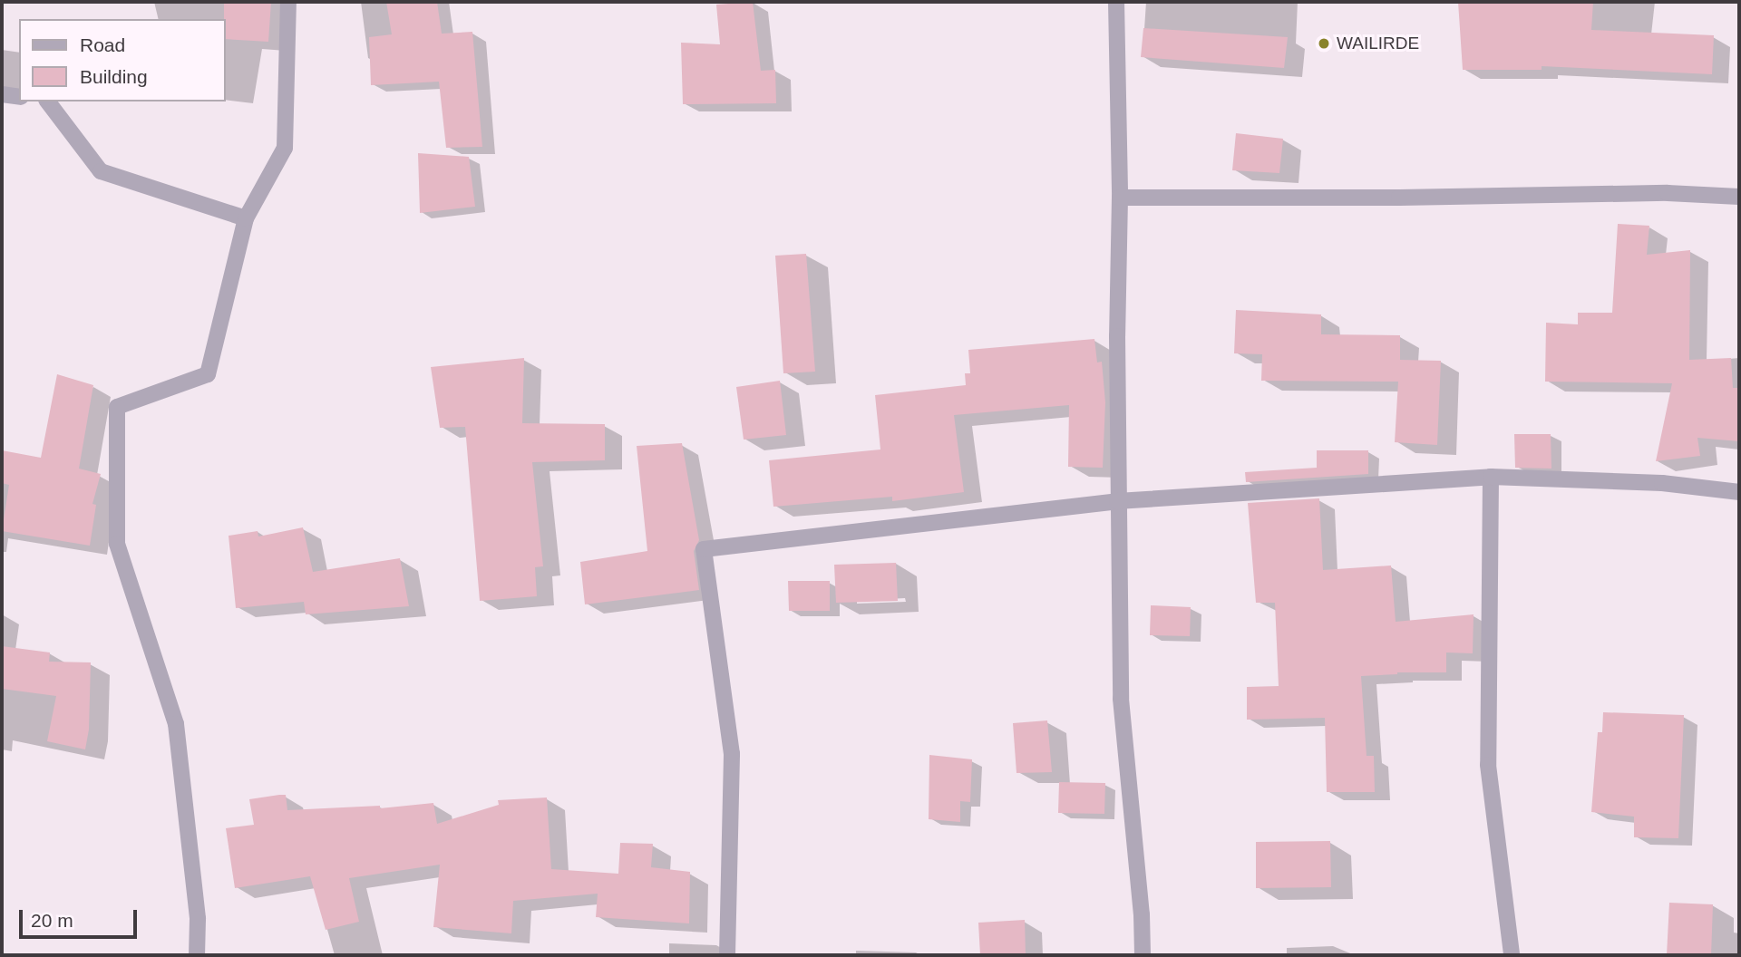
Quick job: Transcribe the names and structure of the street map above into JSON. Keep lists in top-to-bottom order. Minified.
{"places":["WAILIRDE"],"legend":["Road","Building"],"scale_bar":"20 m"}
